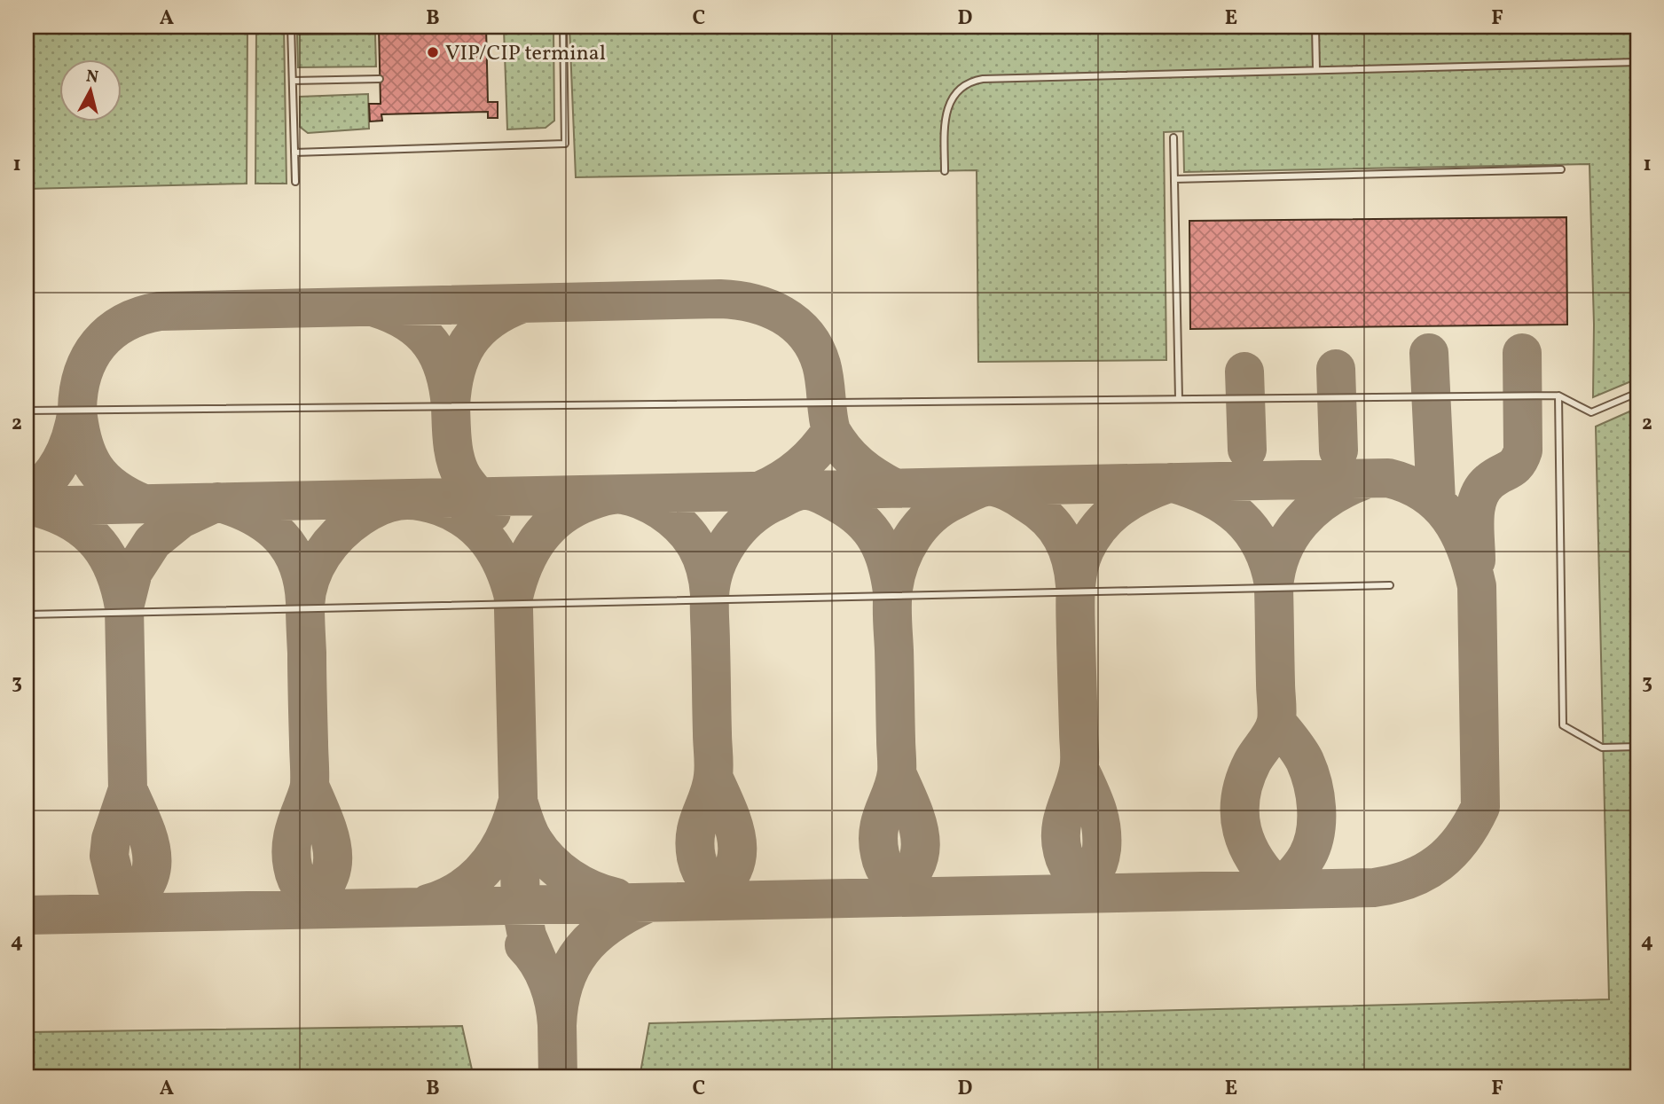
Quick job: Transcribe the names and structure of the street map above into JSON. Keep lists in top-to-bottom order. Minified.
{"places":["VIP/CIP terminal"],"north":"top","grid":{"columns":["A","B","C","D","E","F"],"rows":["1","2","3","4"]}}
